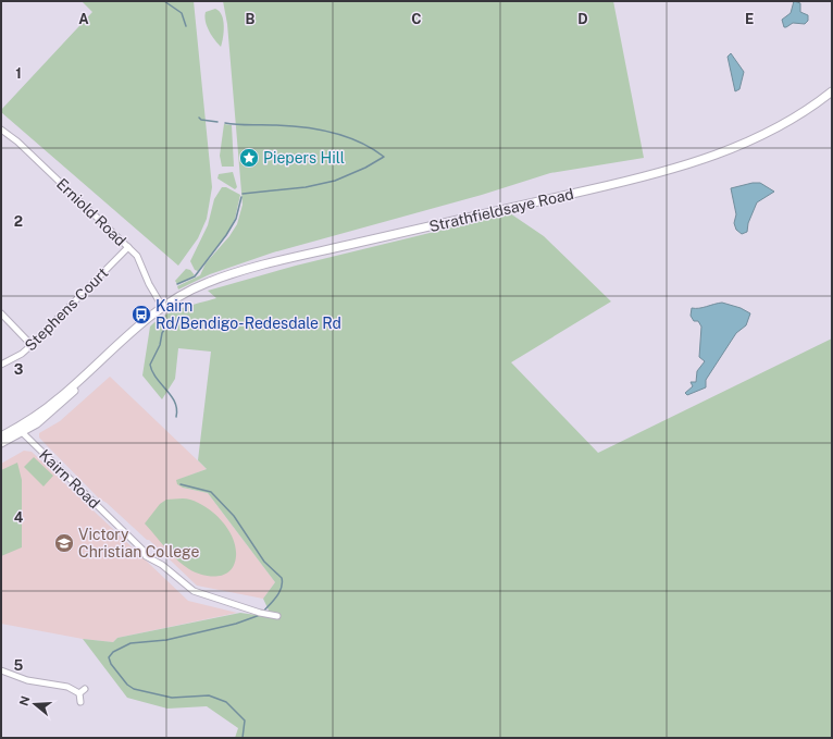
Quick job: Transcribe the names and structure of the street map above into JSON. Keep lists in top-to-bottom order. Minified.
{"streets":{"main road":["Strathfieldsaye Road"],"street":["Erniold Road","Stephens Court","Kairn Road"]},"crossings":[["Strathfieldsaye Road","Erniold Road"],["Strathfieldsaye Road","Kairn Road"],["Erniold Road","Stephens Court"]],"places":{"place":["Piepers Hill"],"bus stop":["Kairn Rd/Bendigo-Redesdale Rd"],"school or university":["Victory Christian College"]},"north":"left","grid":{"columns":["A","B","C","D","E"],"rows":["1","2","3","4","5"]}}
